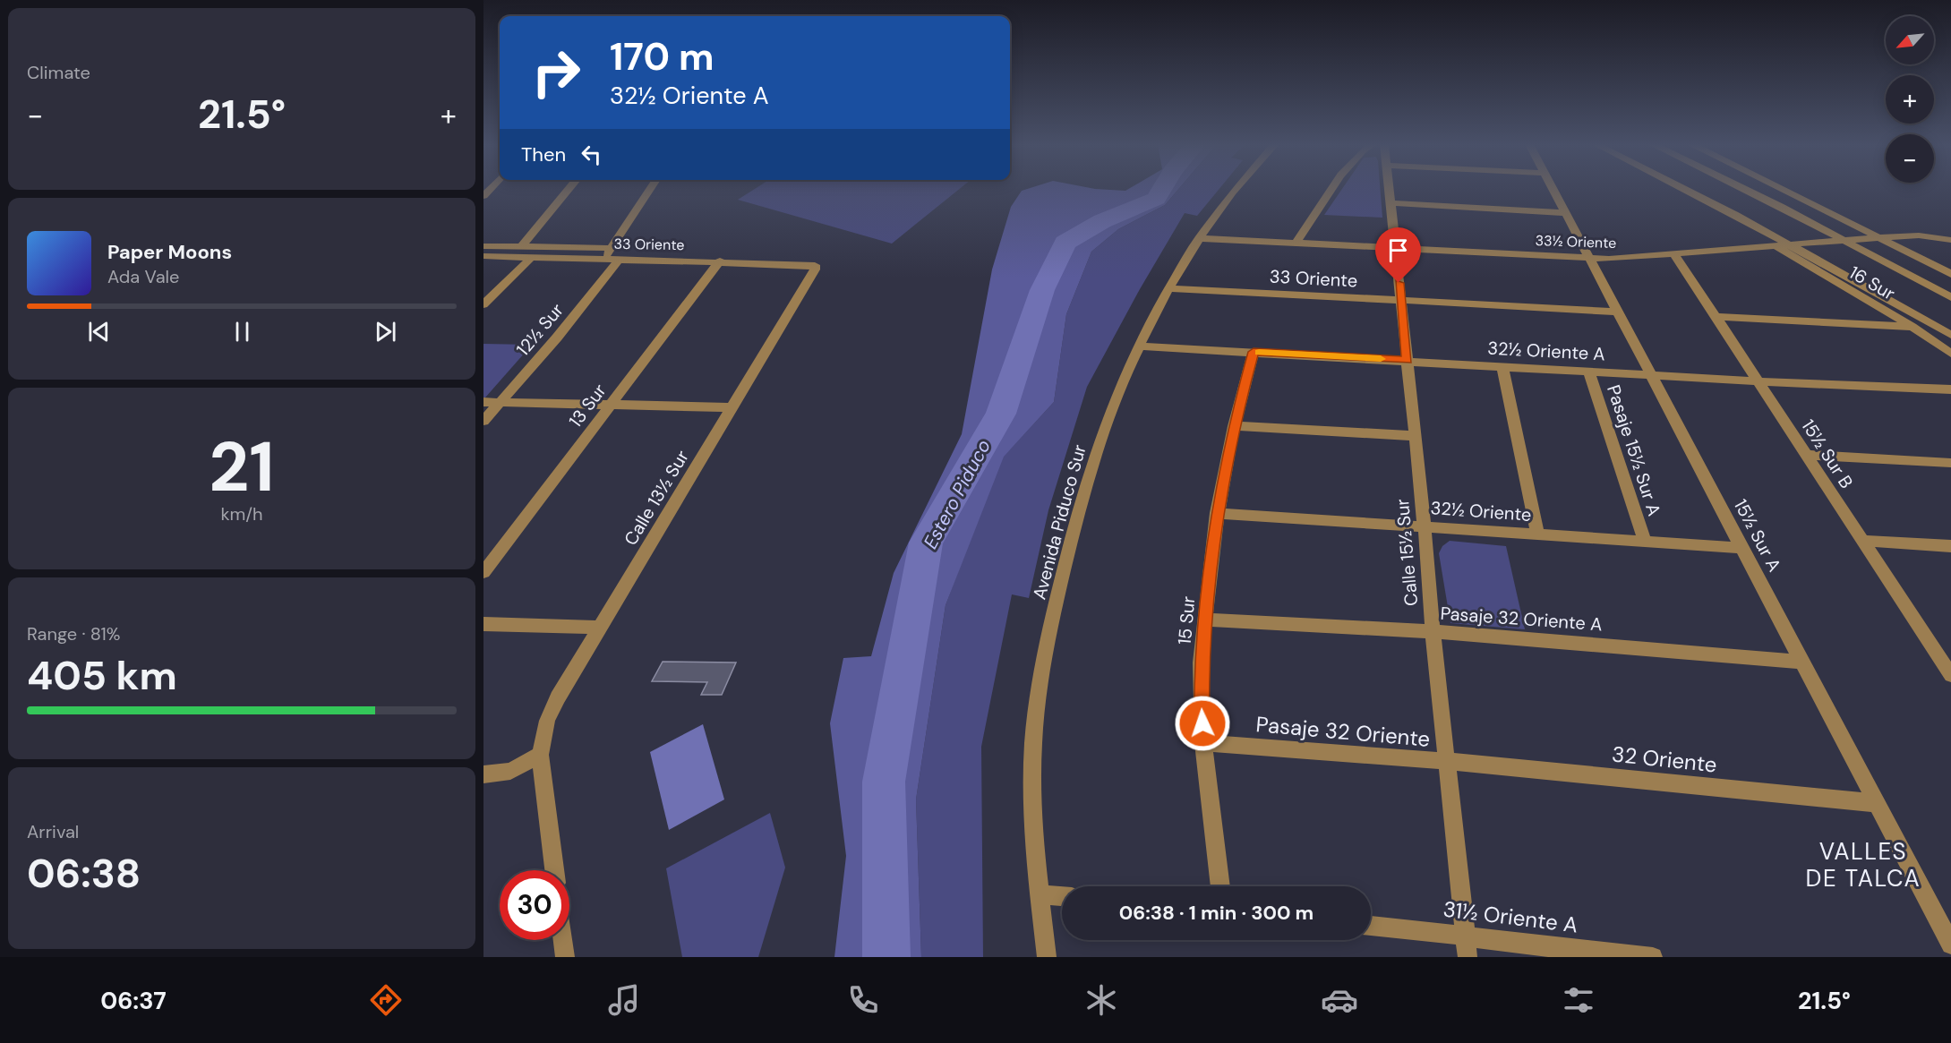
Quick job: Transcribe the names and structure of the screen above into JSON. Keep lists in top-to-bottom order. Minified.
{"streets":{"street":["33½ Oriente","33 Oriente","16 Sur","12½ Sur","32½ Oriente A","13 Sur","Pasaje 15½ Sur A","15½ Sur B","Calle 13½ Sur","32½ Oriente","Avenida Piduco Sur","15½ Sur A","Calle 15½ Sur","Pasaje 32 Oriente A","15 Sur","Pasaje 32 Oriente","32 Oriente","31½ Oriente A"]},"crossings":[["33½ Oriente","16 Sur"],["33½ Oriente","15½ Sur B"],["33½ Oriente","Avenida Piduco Sur"],["33½ Oriente","15½ Sur A"],["33½ Oriente","Calle 15½ Sur"],["33 Oriente","12½ Sur"],["33 Oriente","13 Sur"],["33 Oriente","Calle 13½ Sur"],["33 Oriente","Avenida Piduco Sur"],["33 Oriente","15½ Sur A"],["33 Oriente","Calle 15½ Sur"],["32½ Oriente A","Pasaje 15½ Sur A"],["32½ Oriente A","15½ Sur B"],["32½ Oriente A","Avenida Piduco Sur"],["32½ Oriente A","15½ Sur A"],["32½ Oriente A","Calle 15½ Sur"],["32½ Oriente A","15 Sur"],["Pasaje 15½ Sur A","32½ Oriente"],["32½ Oriente","15½ Sur A"],["32½ Oriente","Calle 15½ Sur"],["32½ Oriente","15 Sur"],["15½ Sur A","Pasaje 32 Oriente A"],["15½ Sur A","32 Oriente"],["Calle 15½ Sur","Pasaje 32 Oriente A"],["Calle 15½ Sur","Pasaje 32 Oriente"],["Calle 15½ Sur","32 Oriente"],["Calle 15½ Sur","31½ Oriente A"],["Pasaje 32 Oriente A","15 Sur"],["15 Sur","Pasaje 32 Oriente"],["Pasaje 32 Oriente","32 Oriente"]],"districts":["VALLES DE TALCA"],"water":["Estero Piduco"],"north":"bottom left","page":{"tile":["Climate",["21","km/h"],["Range · 81%","405 km"],["Arrival","06:38"]],"map_buttons":["+","−"],"turn":["170 m","32½ Oriente A"],"heat":["−","21.5°","+"],"then":"Then","song":["Paper Moons","Ada Vale"],"limit":"30","trip":"06:38 · 1 min · 300 m","tabs":["06:37","21.5°"]}}
